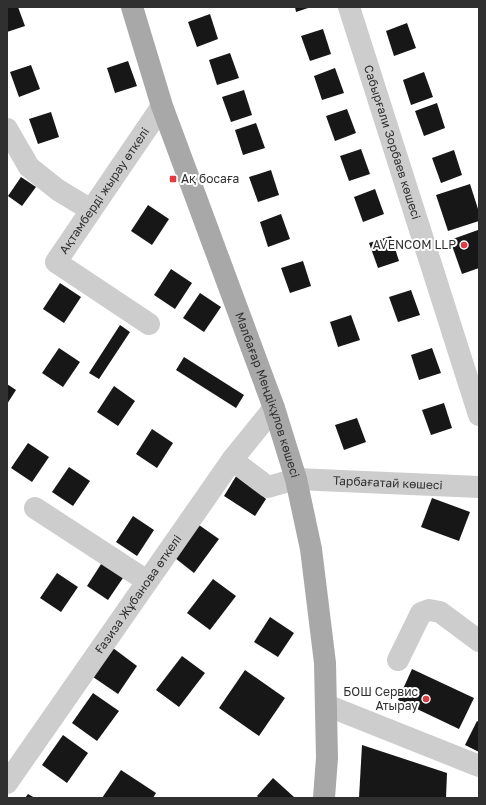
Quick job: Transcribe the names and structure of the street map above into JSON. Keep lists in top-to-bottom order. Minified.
{"streets":{"main road":["Малбағар Меңдіқұлов көшесі"],"street":["Сабырғали Зорбаев көшесі","Ақтамберді жырау өткелі","Тарбағатай көшесi","Ғазиза Жұбанова өткелі"]},"crossings":[["Ақтамберді жырау өткелі","Малбағар Меңдіқұлов көшесі"],["Малбағар Меңдіқұлов көшесі","Тарбағатай көшесi"],["Малбағар Меңдіқұлов көшесі","Ғазиза Жұбанова өткелі"]],"places":{"transit":["Ақ босаға"],"other":["AVENCOM LLP","БОШ Сервис Атырау"]}}
